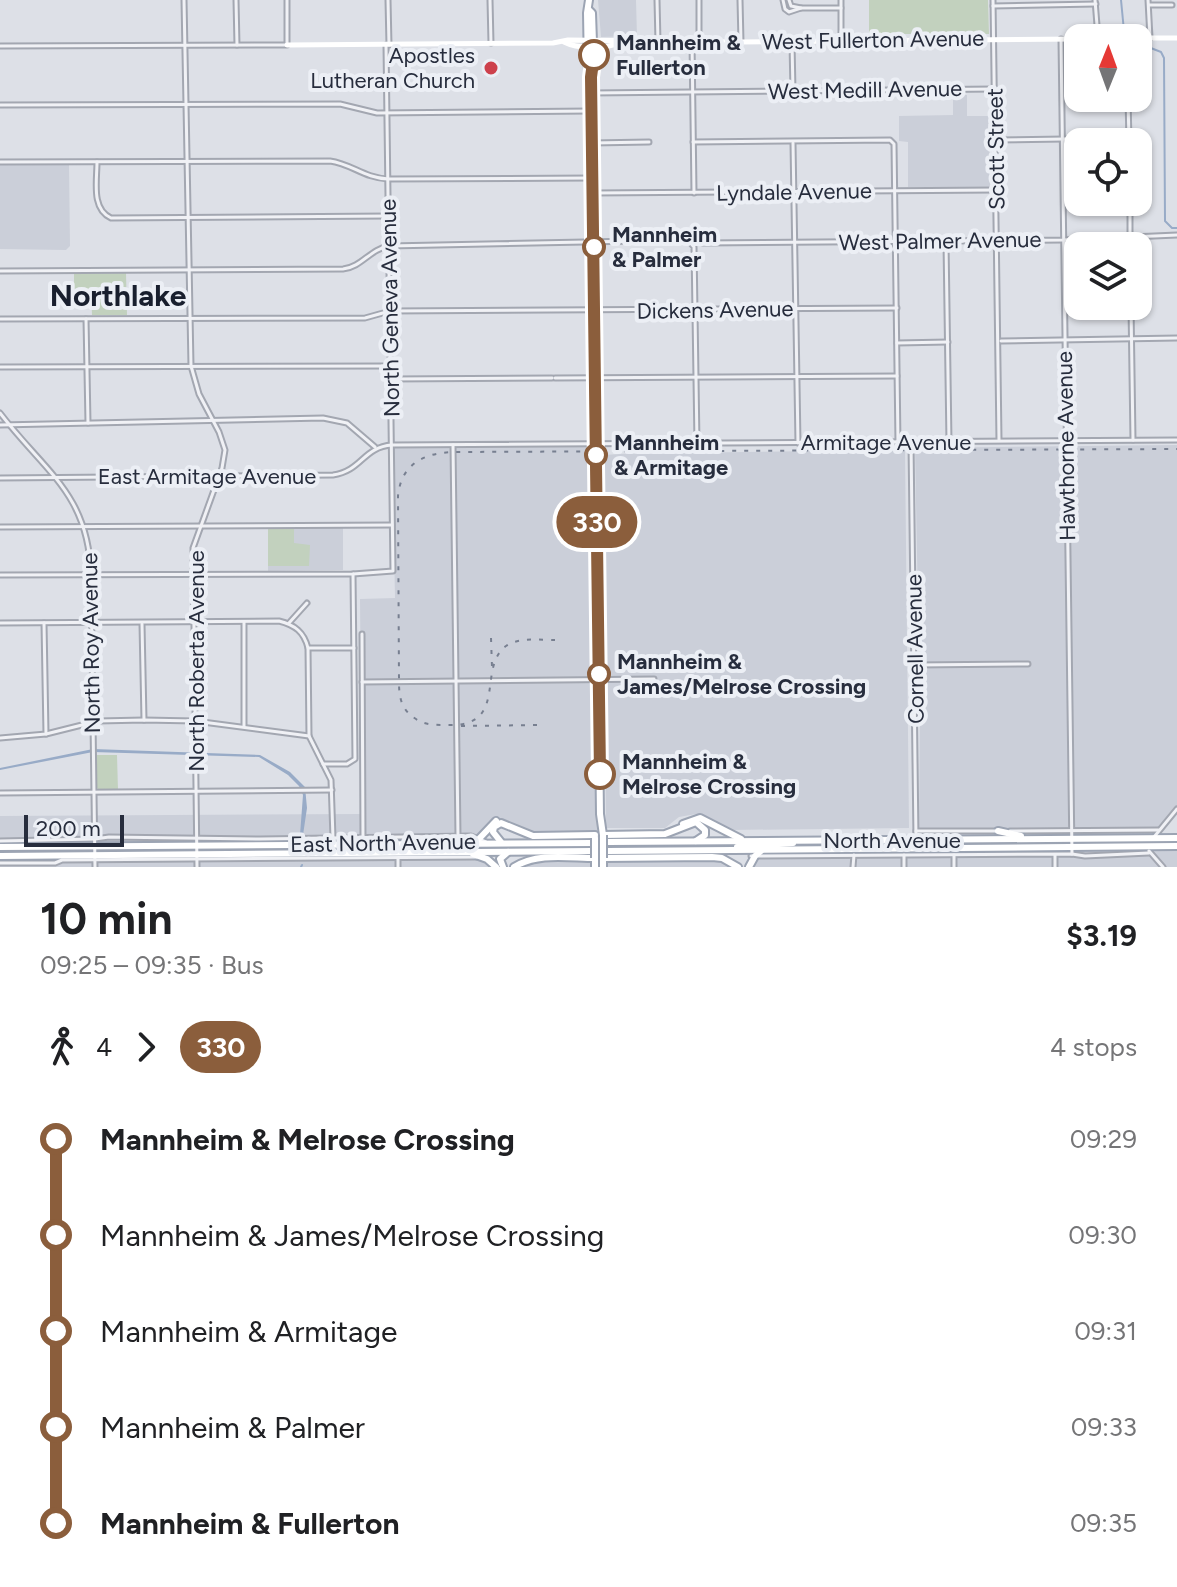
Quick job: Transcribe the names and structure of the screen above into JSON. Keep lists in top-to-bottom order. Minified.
{"streets":{"main road":["North Avenue","East North Avenue"],"street":["West Fullerton Avenue","West Medill Avenue","Scott Street","Lyndale Avenue","West Palmer Avenue","North Geneva Avenue","Dickens Avenue","Armitage Avenue","Hawthorne Avenue","East Armitage Avenue","North Roy Avenue","Cornell Avenue","North Roberta Avenue"]},"crossings":[["West Fullerton Avenue","Scott Street"],["West Fullerton Avenue","North Geneva Avenue"],["West Fullerton Avenue","Hawthorne Avenue"],["West Medill Avenue","Scott Street"],["Scott Street","Lyndale Avenue"],["Scott Street","West Palmer Avenue"],["Scott Street","Armitage Avenue"],["West Palmer Avenue","Hawthorne Avenue"],["North Geneva Avenue","Dickens Avenue"],["Dickens Avenue","North Roberta Avenue"],["Armitage Avenue","Hawthorne Avenue"],["Armitage Avenue","Cornell Avenue"],["Hawthorne Avenue","North Avenue"],["East Armitage Avenue","North Roy Avenue"],["East Armitage Avenue","North Roberta Avenue"],["North Roy Avenue","East North Avenue"],["Cornell Avenue","North Avenue"],["North Roberta Avenue","East North Avenue"]],"districts":["Northlake"],"places":["Mannheim & Fullerton","Apostles Lutheran Church","Mannheim & Palmer","Mannheim & Armitage","Mannheim & James/Melrose Crossing","Mannheim & Melrose Crossing"],"lines":["bus line 330"],"scale_bar":"200 m","north":"top","page":{"on_map":"330","scale":"200 m","heading":["10 min","09:25 – 09:35 · Bus","$3.19"],"legs":["4","330","4 stops"],"list":[{"name":"Mannheim & Melrose Crossing","value":"09:29"},{"name":"Mannheim & James/Melrose Crossing","value":"09:30"},{"name":"Mannheim & Armitage","value":"09:31"},{"name":"Mannheim & Palmer","value":"09:33"},{"name":"Mannheim & Fullerton","value":"09:35"}]}}
